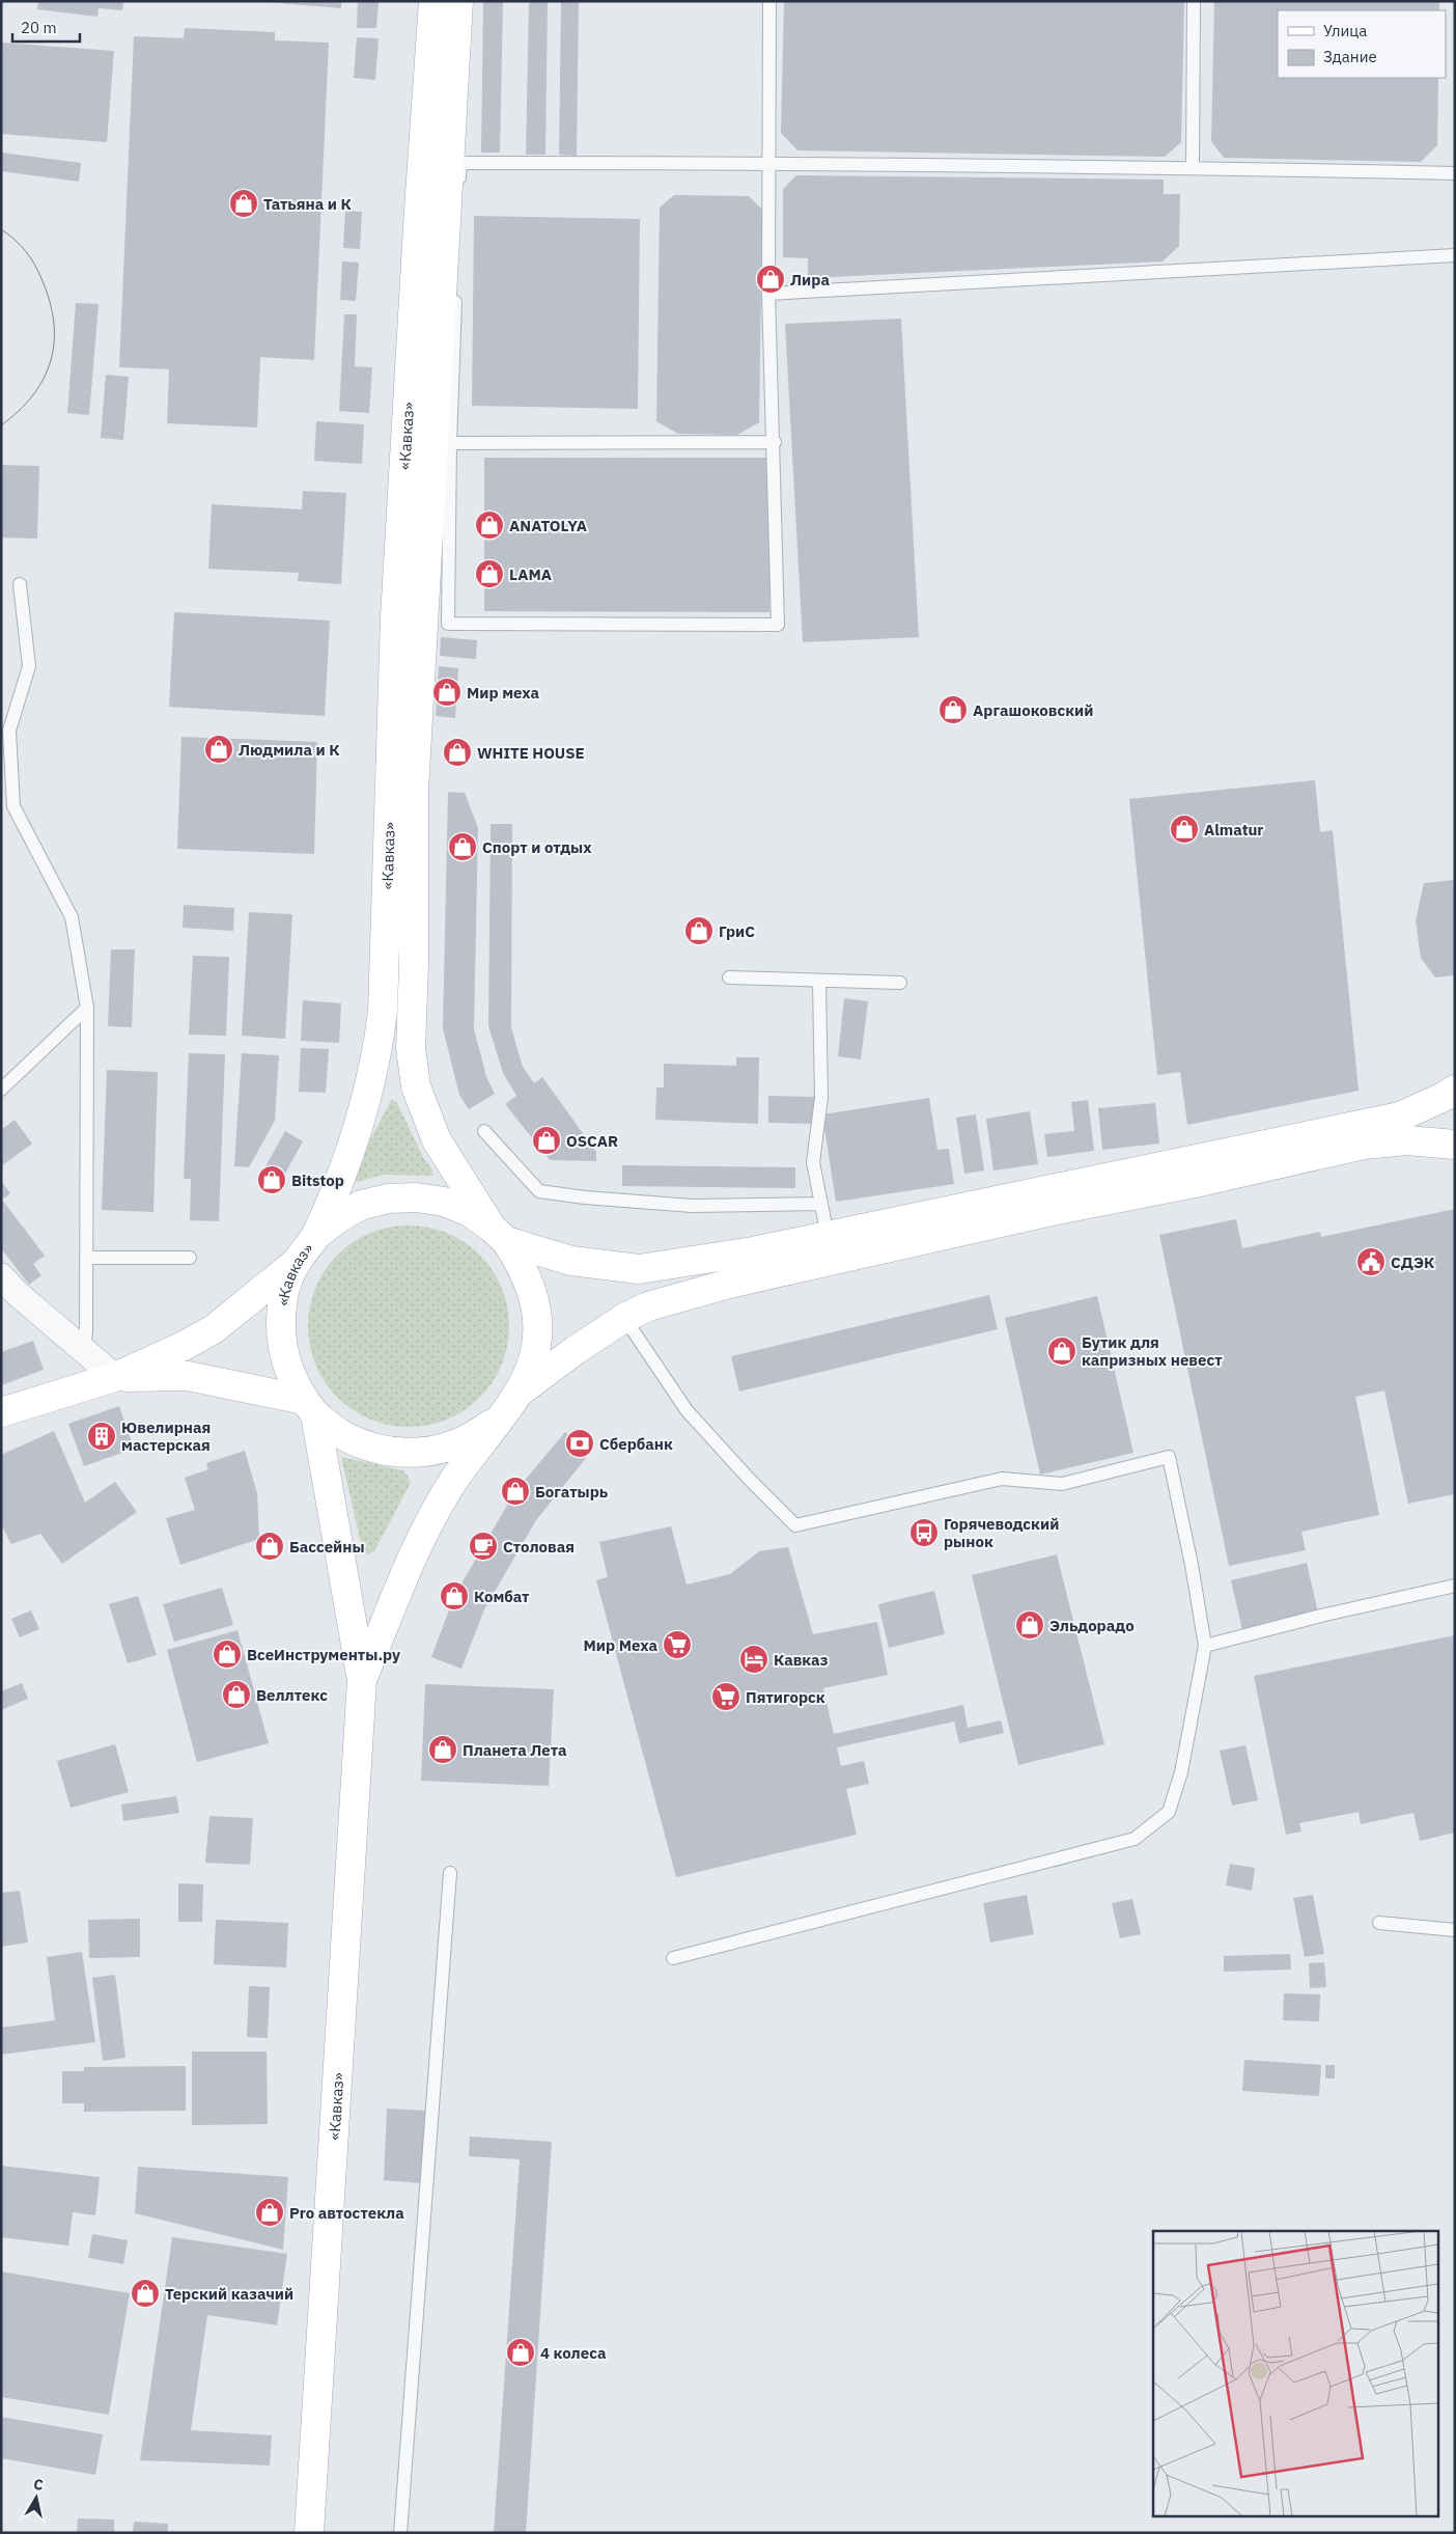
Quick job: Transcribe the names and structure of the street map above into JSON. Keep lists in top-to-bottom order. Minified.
{"streets":{"main road":["«Кавказ»"]},"places":{"shop":["Татьяна и К","Лира","ANATOLYA","LAMA","Мир меха","Аргашоковский","Людмила и К","WHITE HOUSE","Almatur","Спорт и отдых","ГриС","OSCAR","Bitstop","Бутик для капризных невест","Богатырь","Бассейны","Комбат","Эльдорадо","ВсеИнструменты.ру","Веллтекс","Планета Лета","Pro автостекла","Терский казачий","4 колеса"],"public building":["СДЭК"],"building":["Ювелирная мастерская"],"bank":["Сбербанк"],"bus stop":["Горячеводский рынок"],"cafe":["Столовая"],"supermarket":["Мир Меха","Пятигорск"],"hotel":["Кавказ"]},"legend":["Улица","Здание"],"scale_bar":"20 m","north":"top"}
